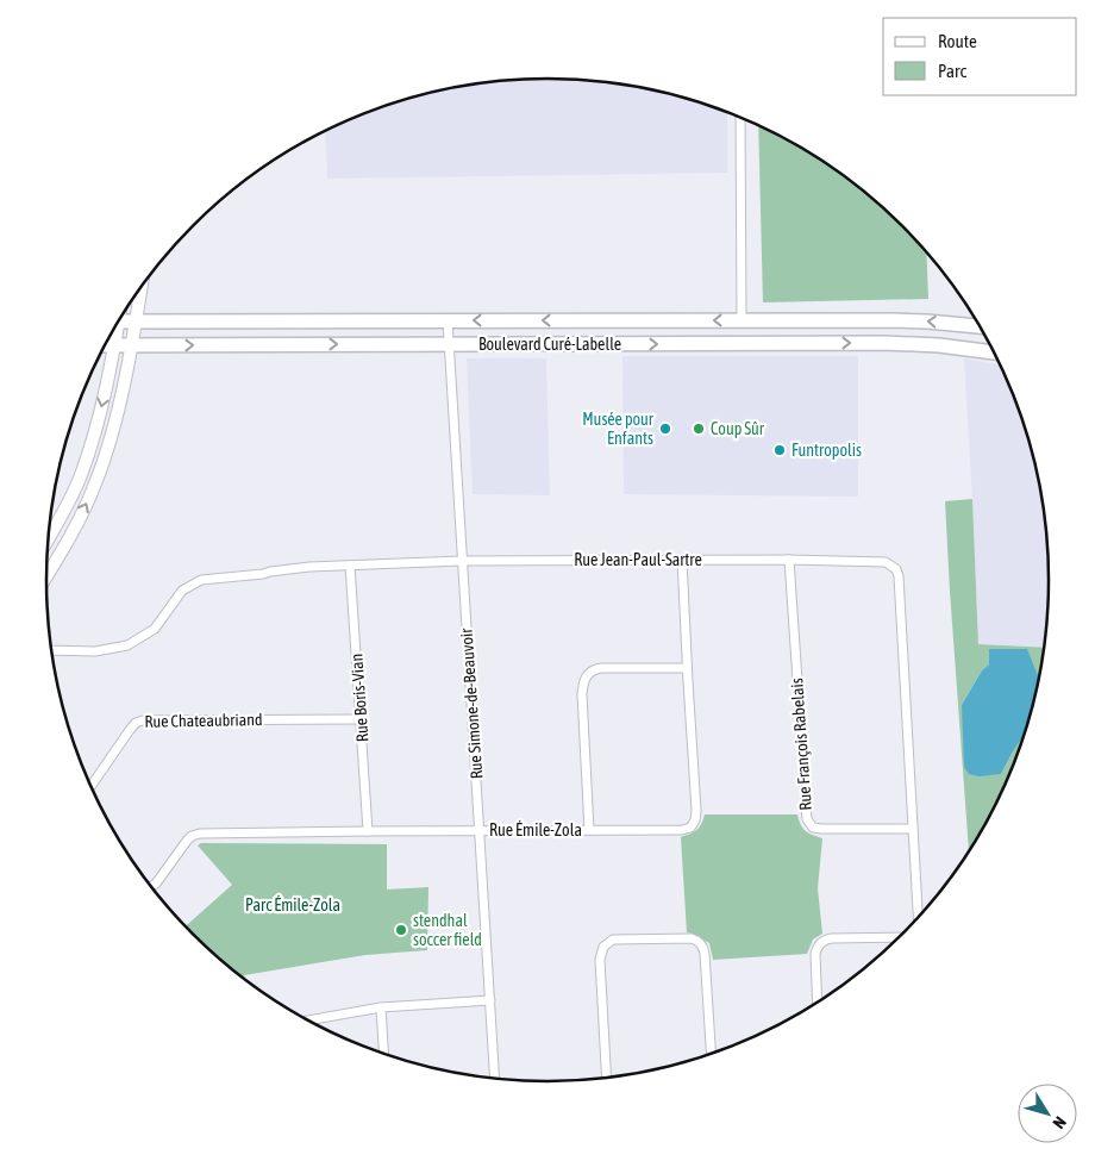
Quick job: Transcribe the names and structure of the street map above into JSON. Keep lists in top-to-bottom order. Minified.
{"streets":{"main road":["Boulevard Curé-Labelle"],"street":["Rue Jean-Paul-Sartre","Rue Boris-Vian","Rue Simone-de-Beauvoir","Rue Chateaubriand","Rue François Rabelais","Rue Émile-Zola"]},"crossings":[["Boulevard Curé-Labelle","Rue Simone-de-Beauvoir"],["Rue Jean-Paul-Sartre","Rue Boris-Vian"],["Rue Jean-Paul-Sartre","Rue Simone-de-Beauvoir"],["Rue Jean-Paul-Sartre","Rue François Rabelais"],["Rue Jean-Paul-Sartre","Rue Émile-Zola"],["Rue Boris-Vian","Rue Chateaubriand"],["Rue Boris-Vian","Rue Émile-Zola"],["Rue Simone-de-Beauvoir","Rue Émile-Zola"]],"parks":["Parc Émile-Zola"],"places":["Musée pour Enfants","Coup Sûr","Funtropolis","stendhal soccer field"],"legend":["Route","Parc"],"north":"bottom right"}
